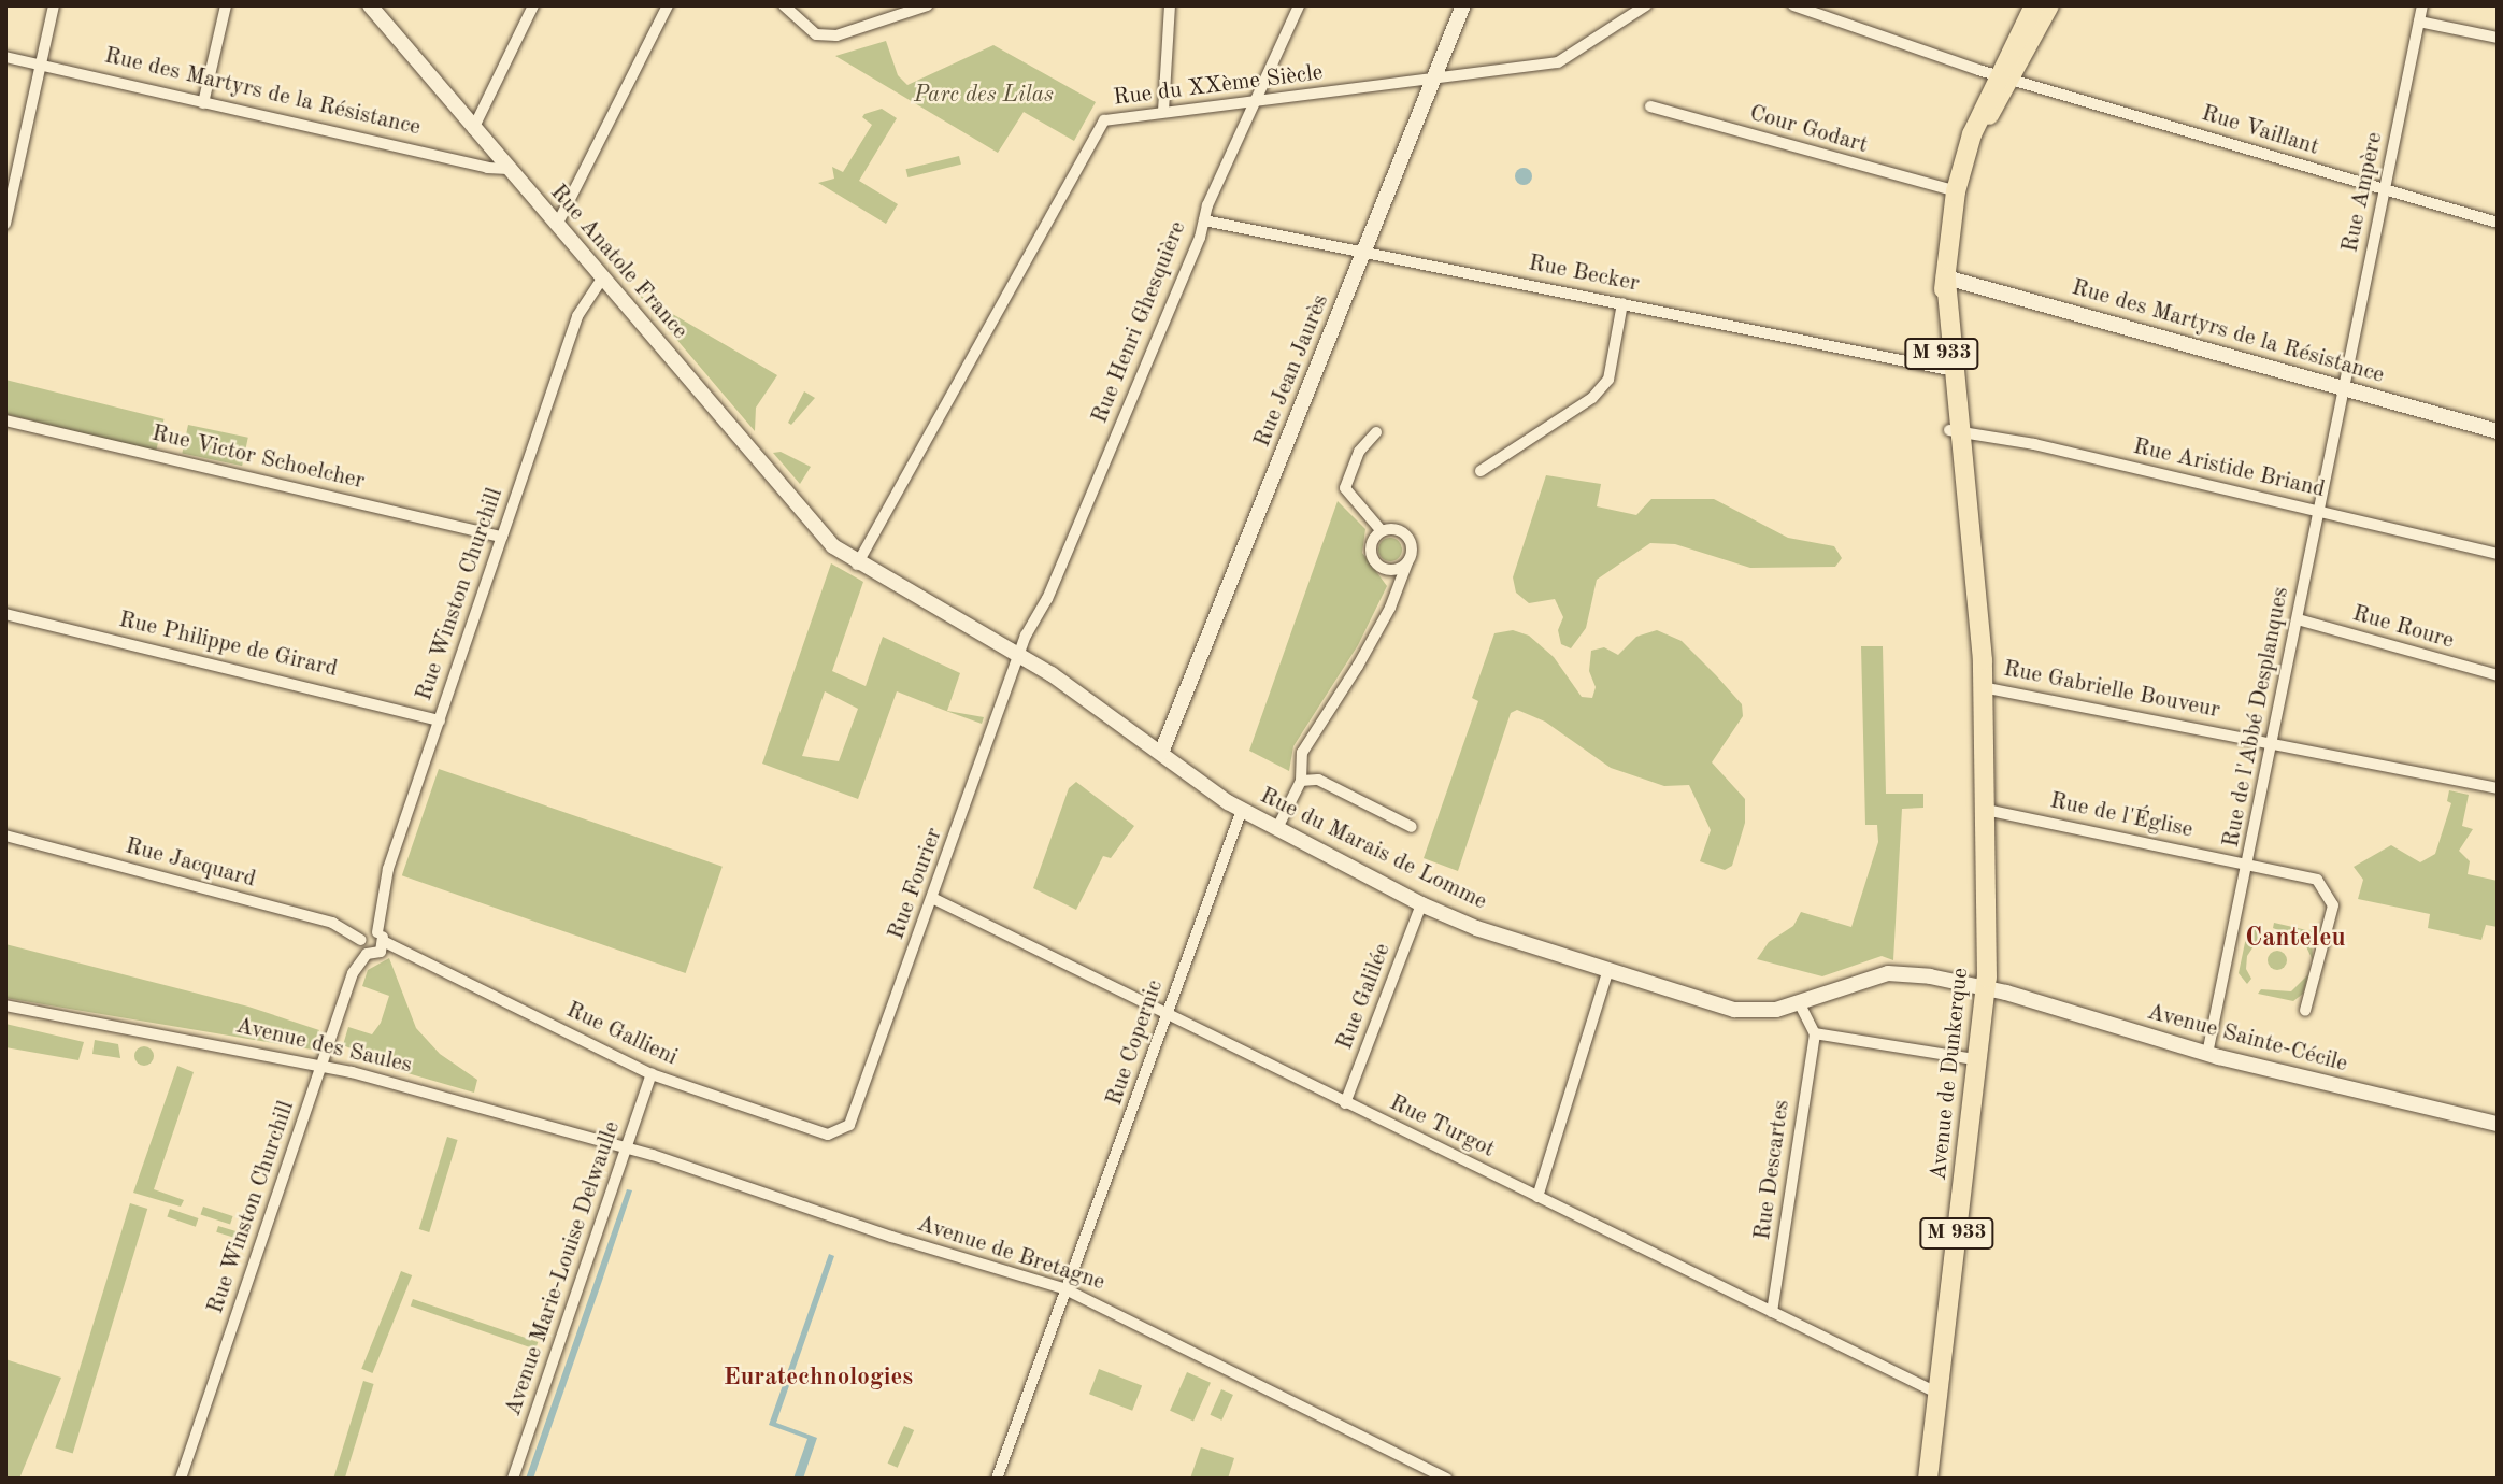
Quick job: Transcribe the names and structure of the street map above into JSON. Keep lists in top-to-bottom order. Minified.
{"streets":{"main road":["M 933","Avenue de Dunkerque"],"street":["Rue du XXème Siècle","Rue des Martyrs de la Résistance","Cour Godart","Rue Vaillant","Rue Ampère","Rue Anatole France","Rue Becker","Rue Henri Ghesquière","Rue Jean Jaurès","Rue Victor Schoelcher","Rue Aristide Briand","Rue Winston Churchill","Rue Roure","Rue Philippe de Girard","Rue Gabrielle Bouveur","Rue de l'Abbé Desplanques","Rue de l'Église","Rue du Marais de Lomme","Rue Jacquard","Rue Fourier","Rue Galilée","Rue Gallieni","Avenue Sainte-Cécile","Rue Copernic","Avenue des Saules","Rue Turgot","Rue Descartes","Avenue de Bretagne","Avenue Marie-Louise Delwaulle"]},"crossings":[["Rue du XXème Siècle","Rue Henri Ghesquière"],["Rue du XXème Siècle","Rue Jean Jaurès"],["Rue du XXème Siècle","Rue du Marais de Lomme"],["Rue des Martyrs de la Résistance","Rue Ampère"],["Rue des Martyrs de la Résistance","Rue Anatole France"],["Rue des Martyrs de la Résistance","Rue de l'Abbé Desplanques"],["Rue des Martyrs de la Résistance","Avenue de Dunkerque"],["Cour Godart","Avenue de Dunkerque"],["Rue Vaillant","Rue Ampère"],["Rue Vaillant","Avenue de Dunkerque"],["Rue Ampère","Rue de l'Abbé Desplanques"],["Rue Anatole France","Rue Winston Churchill"],["Rue Anatole France","Rue du Marais de Lomme"],["Rue Becker","Rue Henri Ghesquière"],["Rue Becker","Rue Jean Jaurès"],["Rue Becker","Avenue de Dunkerque"],["Rue Henri Ghesquière","Rue du Marais de Lomme"],["Rue Henri Ghesquière","Rue Fourier"],["Rue Jean Jaurès","Rue du Marais de Lomme"],["Rue Victor Schoelcher","Rue Winston Churchill"],["Rue Aristide Briand","Rue de l'Abbé Desplanques"],["Rue Aristide Briand","Avenue de Dunkerque"],["Rue Winston Churchill","Rue Philippe de Girard"],["Rue Winston Churchill","Rue Gallieni"],["Rue Winston Churchill","Avenue des Saules"],["Rue Roure","Rue de l'Abbé Desplanques"],["Rue Gabrielle Bouveur","Rue de l'Abbé Desplanques"],["Rue Gabrielle Bouveur","Avenue de Dunkerque"],["Rue de l'Abbé Desplanques","Rue de l'Église"],["Rue de l'Abbé Desplanques","Avenue Sainte-Cécile"],["Rue de l'Église","Avenue de Dunkerque"],["Rue du Marais de Lomme","Rue Fourier"],["Rue du Marais de Lomme","Rue Galilée"],["Rue du Marais de Lomme","Avenue Sainte-Cécile"],["Rue du Marais de Lomme","Rue Copernic"],["Rue Fourier","Rue Gallieni"],["Rue Fourier","Rue Turgot"],["Rue Galilée","Rue Turgot"],["Rue Gallieni","Avenue Marie-Louise Delwaulle"],["Avenue Sainte-Cécile","Avenue de Dunkerque"],["Rue Copernic","Rue Turgot"],["Rue Copernic","Avenue de Bretagne"],["Avenue des Saules","Avenue de Bretagne"],["Avenue des Saules","Avenue Marie-Louise Delwaulle"],["Avenue de Dunkerque","Rue Turgot"],["Rue Turgot","Rue Descartes"],["Avenue de Bretagne","Avenue Marie-Louise Delwaulle"]],"districts":["Canteleu","Euratechnologies"],"parks":["Parc des Lilas"]}
